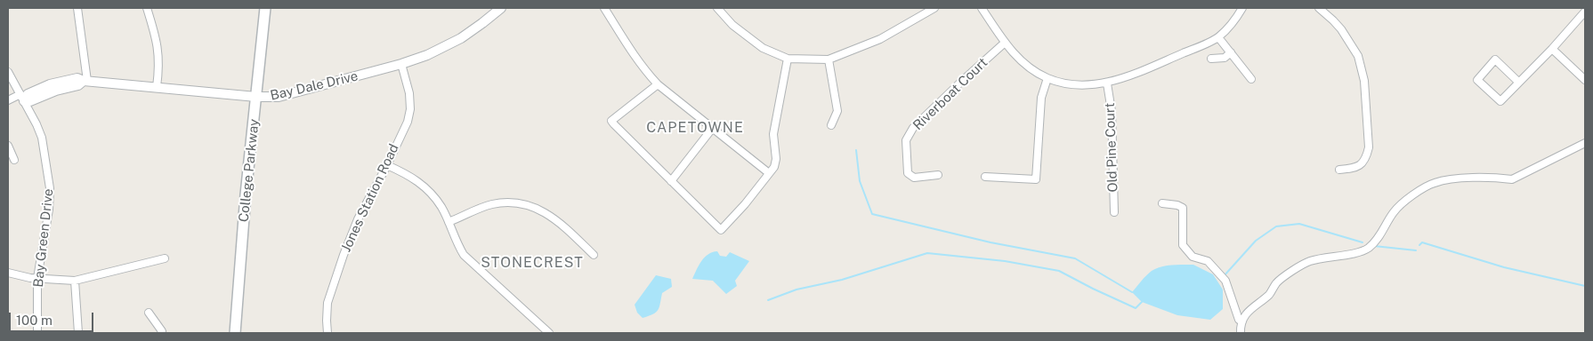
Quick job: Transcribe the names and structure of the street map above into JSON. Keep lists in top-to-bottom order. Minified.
{"streets":{"main road":["College Parkway"],"street":["Bay Dale Drive","Riverboat Court","Old Pine Court","Jones Station Road","Bay Green Drive"]},"crossings":[["Bay Dale Drive","College Parkway"],["Bay Dale Drive","Jones Station Road"],["Bay Dale Drive","Bay Green Drive"]],"districts":["CAPETOWNE","STONECREST"],"scale_bar":"100 m"}
